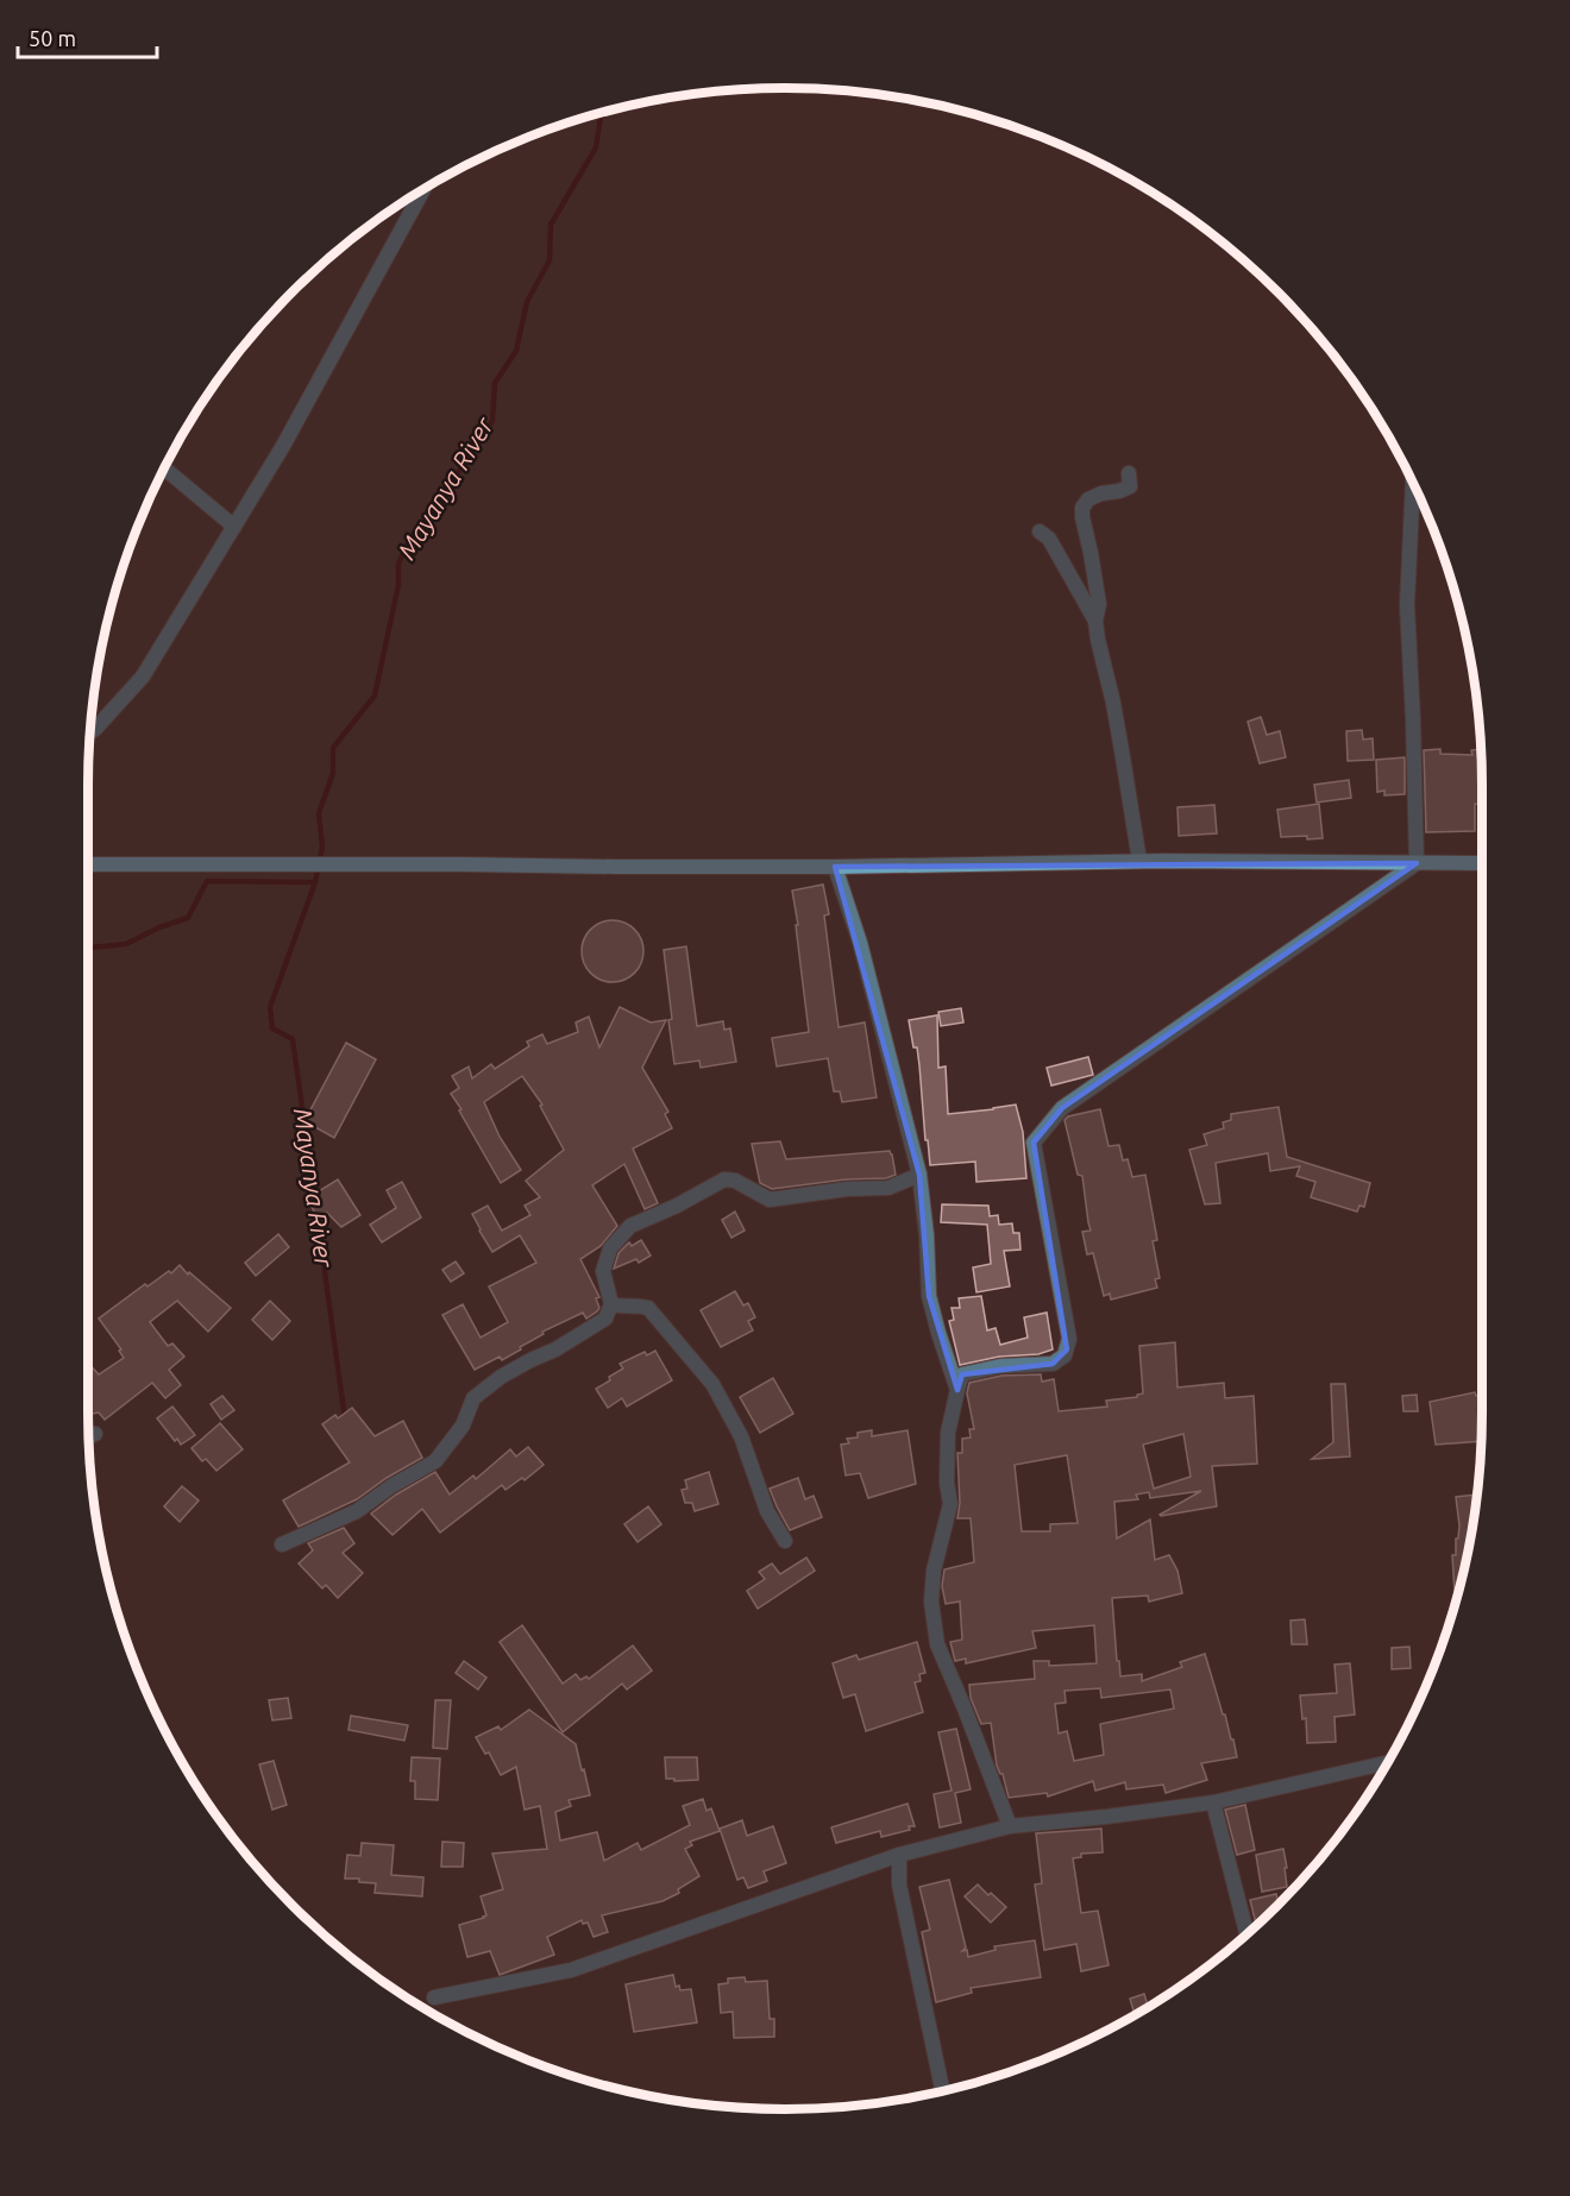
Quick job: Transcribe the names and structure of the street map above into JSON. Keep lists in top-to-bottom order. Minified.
{"water":["Mayanya River"],"scale_bar":"50 m"}
